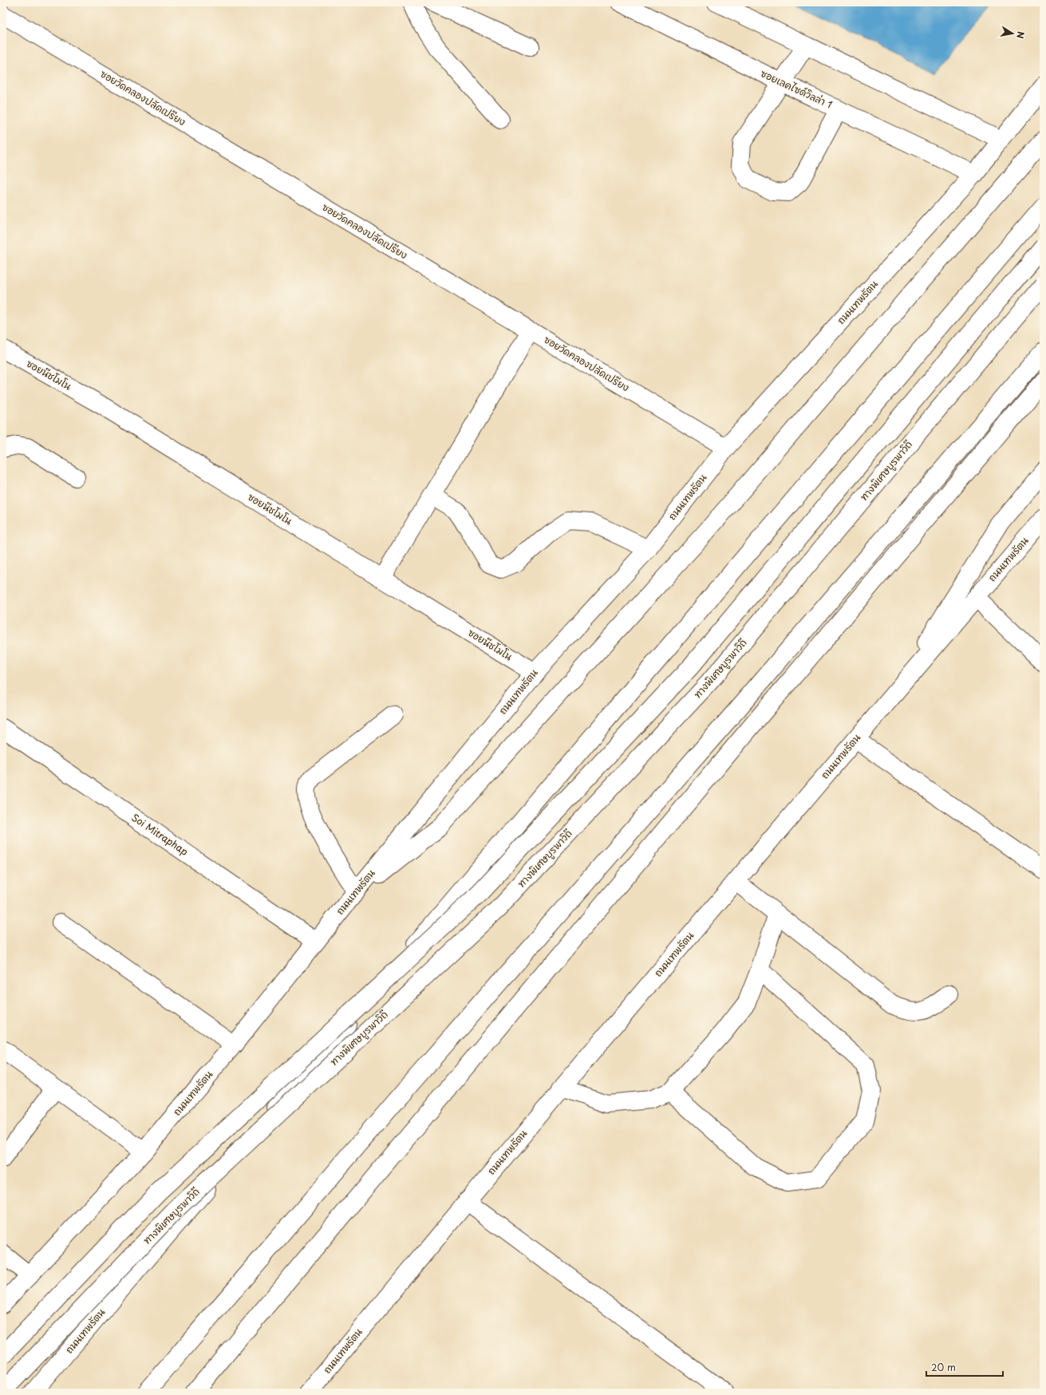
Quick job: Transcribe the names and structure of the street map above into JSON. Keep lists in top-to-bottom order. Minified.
{"streets":{"main road":["ซอยเลคไซด์วิลล่า 1","ซอยวัดคลองปลัดเปรียง","ถนนเทพรัตน","ซอยนีชโมโน","ทางพิเศษบูรพาวิถี","Soi Mitraphap"]},"crossings":[["ซอยเลคไซด์วิลล่า 1","ถนนเทพรัตน"],["ซอยวัดคลองปลัดเปรียง","ถนนเทพรัตน"],["ถนนเทพรัตน","ซอยนีชโมโน"],["ถนนเทพรัตน","Soi Mitraphap"]],"scale_bar":"20 m","north":"right"}
